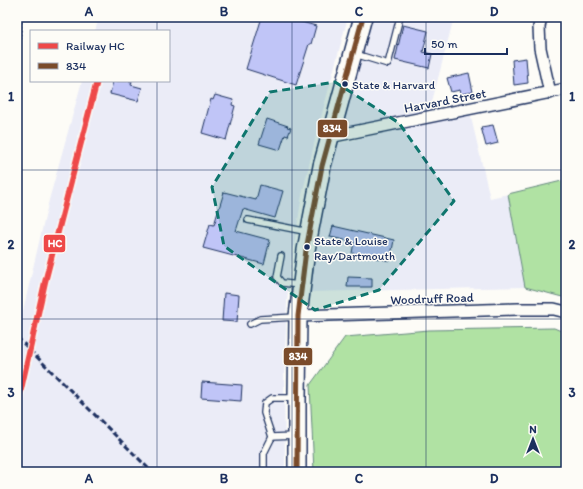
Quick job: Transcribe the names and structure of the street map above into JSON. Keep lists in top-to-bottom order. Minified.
{"streets":{"street":["Harvard Street","Woodruff Road"]},"places":["State & Harvard","State & Louise Ray/Dartmouth"],"lines":["transit line 834","rail line HC"],"legend":["Railway HC","834"],"scale_bar":"50 m","north":"top","grid":{"columns":["A","B","C","D"],"rows":["1","2","3"]}}
